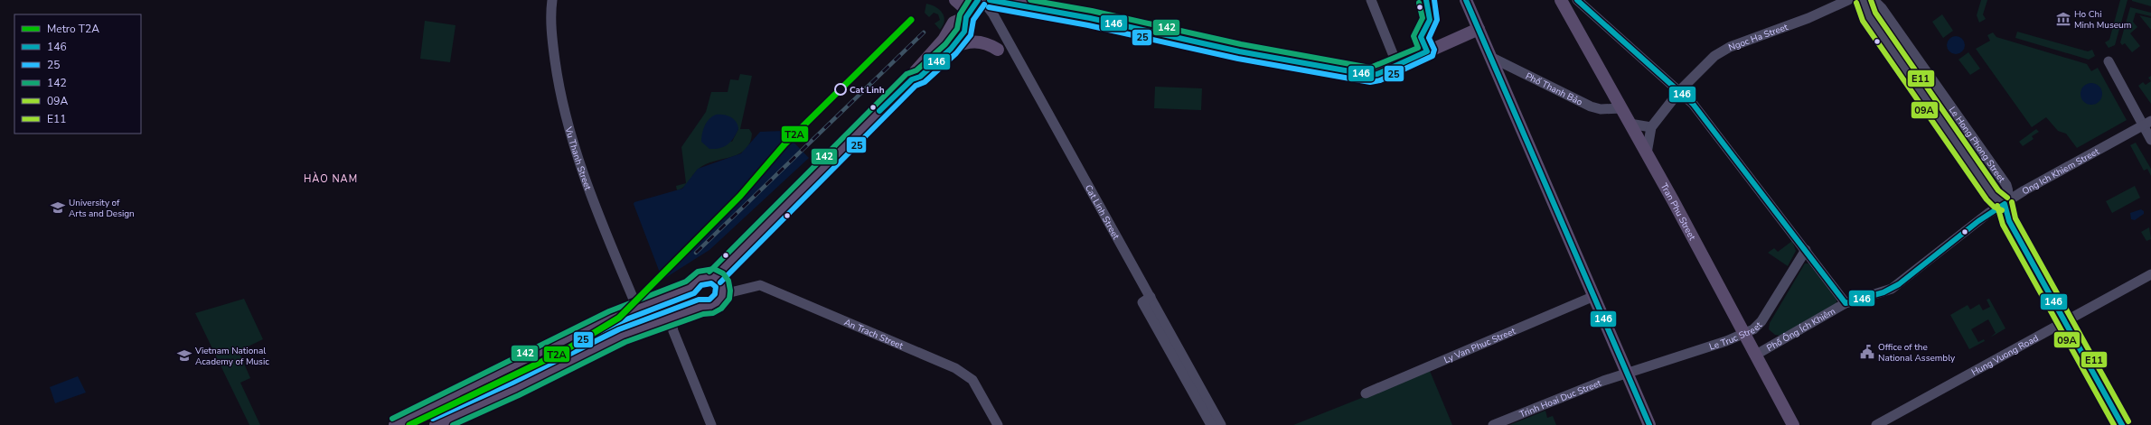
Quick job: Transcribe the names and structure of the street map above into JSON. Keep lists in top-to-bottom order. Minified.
{"streets":{"main road":["Tran Phu Street"],"street":["Ngoc Ha Street","Phố Thanh Bảo","Le Hong Phong Street","Vu Thanh Street","Ong Ich Khiem Street","Cat Linh Street","Phố Ông Ích Khiêm","An Trach Street","Le Truc Street","Ly Van Phuc Street","Hung Vuong Road","Trinh Hoai Duc Street"]},"crossings":[["Phố Thanh Bảo","Tran Phu Street"],["Le Hong Phong Street","Ong Ich Khiem Street"],["Le Hong Phong Street","Hung Vuong Road"],["Ong Ich Khiem Street","Phố Ông Ích Khiêm"],["Tran Phu Street","Phố Ông Ích Khiêm"],["Tran Phu Street","Le Truc Street"],["Le Truc Street","Trinh Hoai Duc Street"]],"districts":["HÀO NAM"],"places":{"museum":["Ho Chi Minh Museum"],"other":["Cat Linh"],"school or university":["University of Arts and Design","Vietnam National Academy of Music"],"public building":["Office of the National Assembly"]},"lines":["transit line 146","transit line 25","transit line 142","transit line E11","transit line 09A","metro line T2A"],"legend":["Metro T2A","146","25","142","09A","E11"]}
